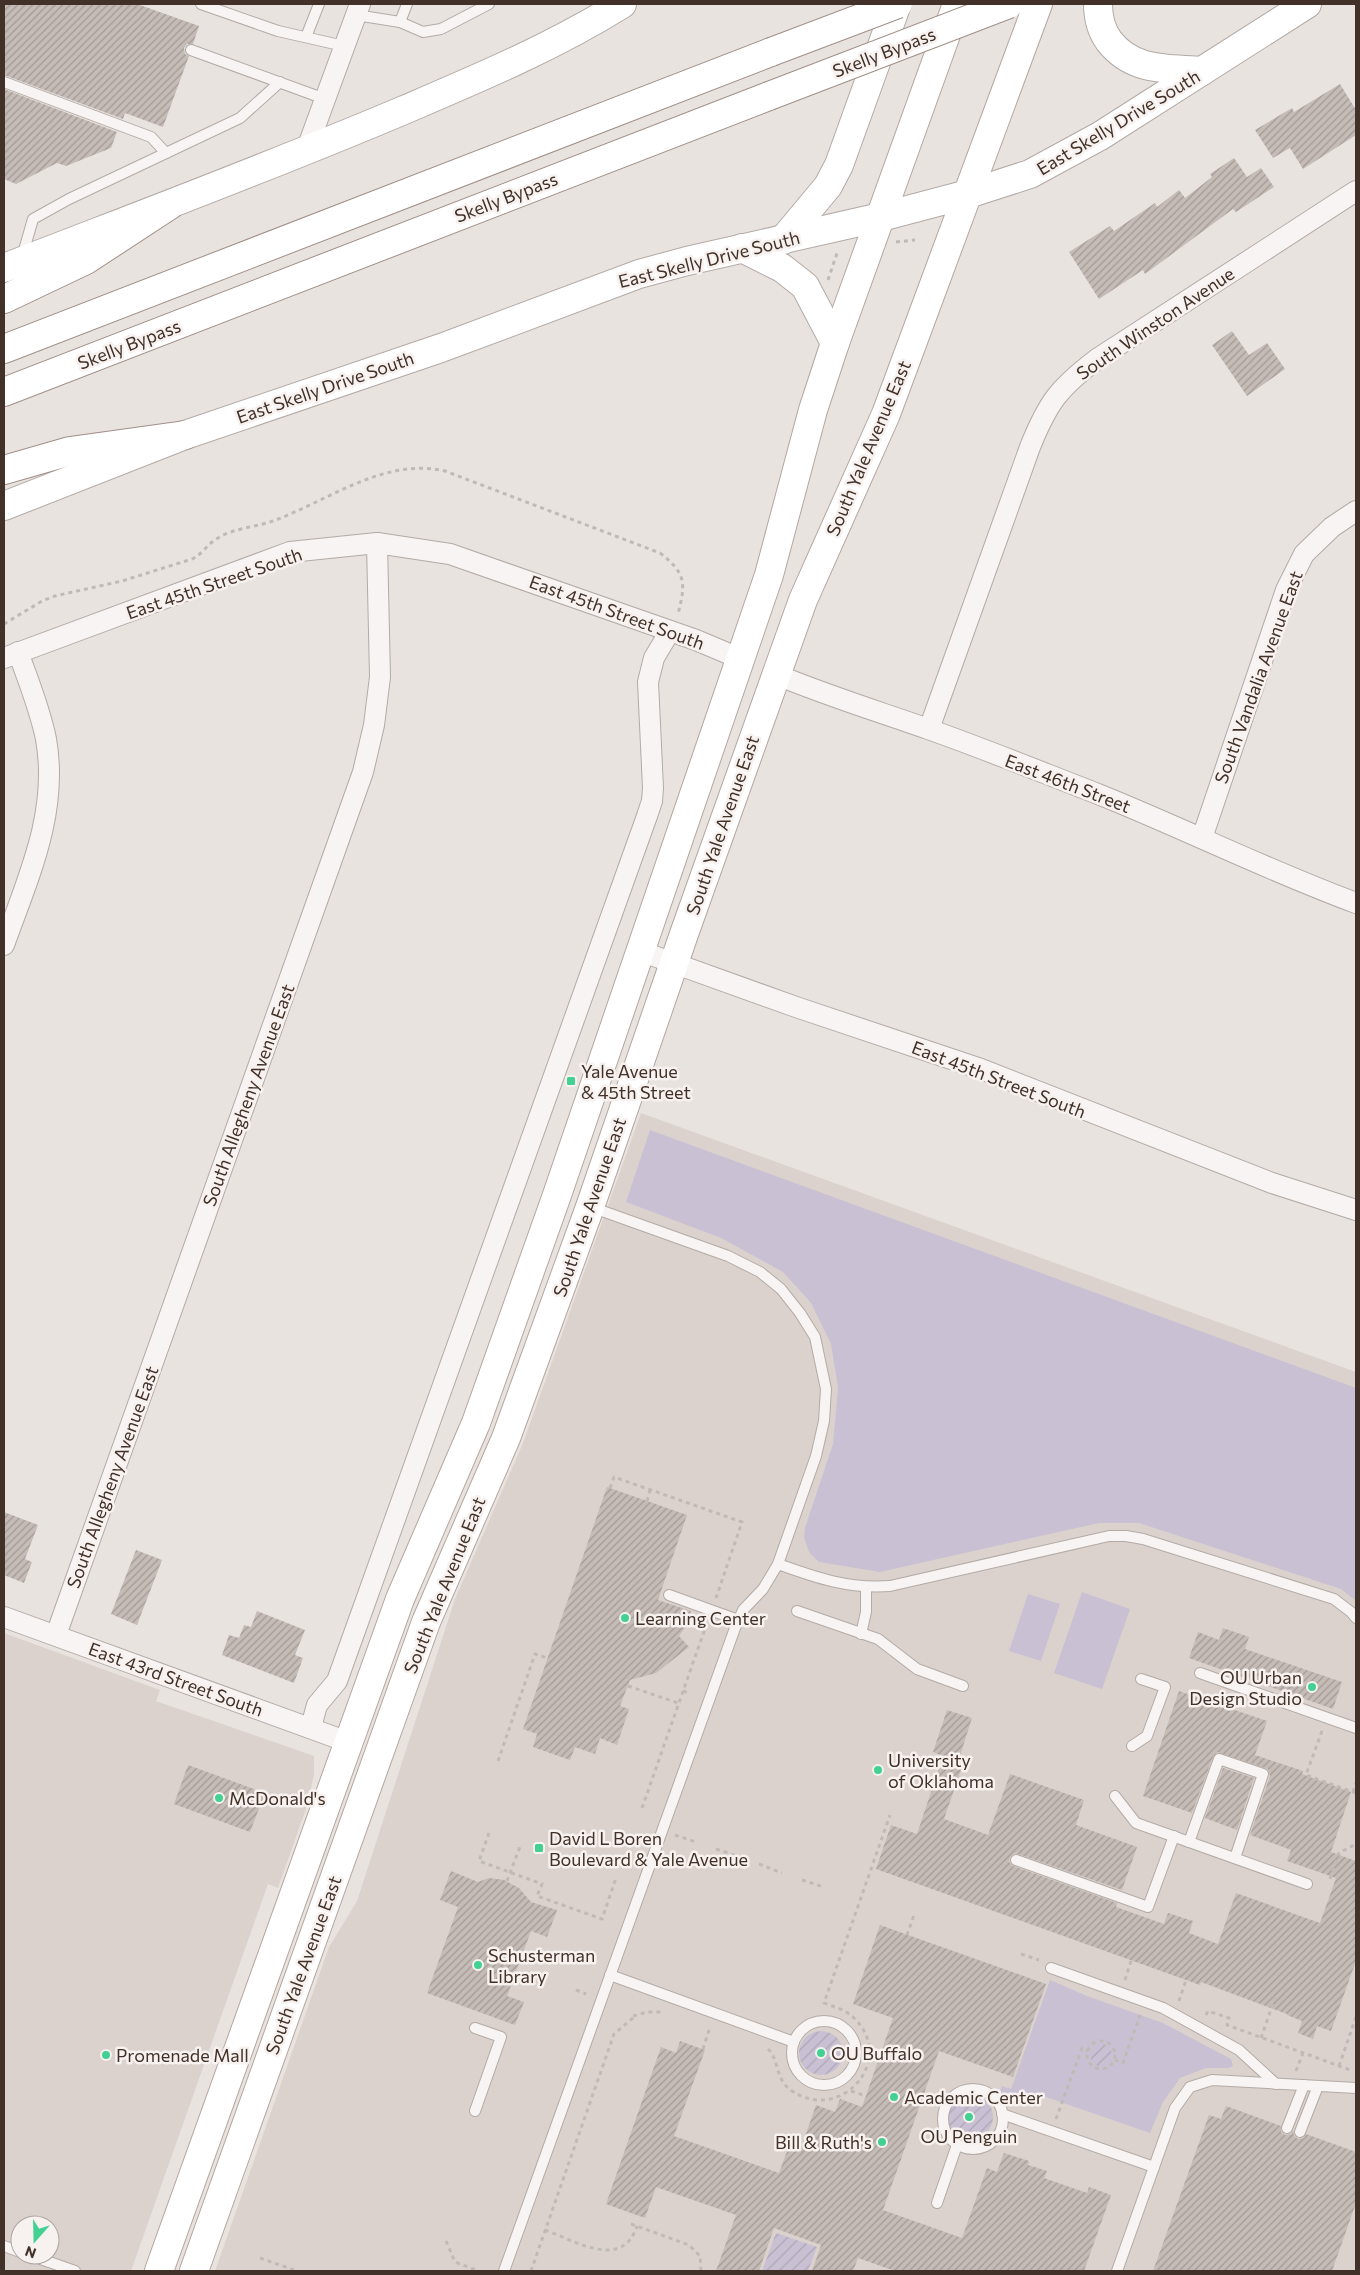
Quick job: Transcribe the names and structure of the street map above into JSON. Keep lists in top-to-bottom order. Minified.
{"streets":{"main road":["Skelly Bypass","East Skelly Drive South","South Yale Avenue East"],"street":["South Winston Avenue","East 45th Street South","South Vandalia Avenue East","East 46th Street","South Allegheny Avenue East","East 43rd Street South"]},"crossings":[["East Skelly Drive South","South Yale Avenue East"],["South Winston Avenue","East 46th Street"],["South Yale Avenue East","East 45th Street South"],["South Yale Avenue East","East 46th Street"],["South Yale Avenue East","East 43rd Street South"],["East 45th Street South","South Allegheny Avenue East"],["South Vandalia Avenue East","East 46th Street"],["South Allegheny Avenue East","East 43rd Street South"]],"places":{"transit":["Yale Avenue & 45th Street","David L Boren Boulevard & Yale Avenue"],"other":["Learning Center","OU Urban Design Studio","University of Oklahoma","McDonald's","Schusterman Library","OU Buffalo","Promenade Mall","Academic Center","OU Penguin","Bill & Ruth's"]},"north":"bottom"}
